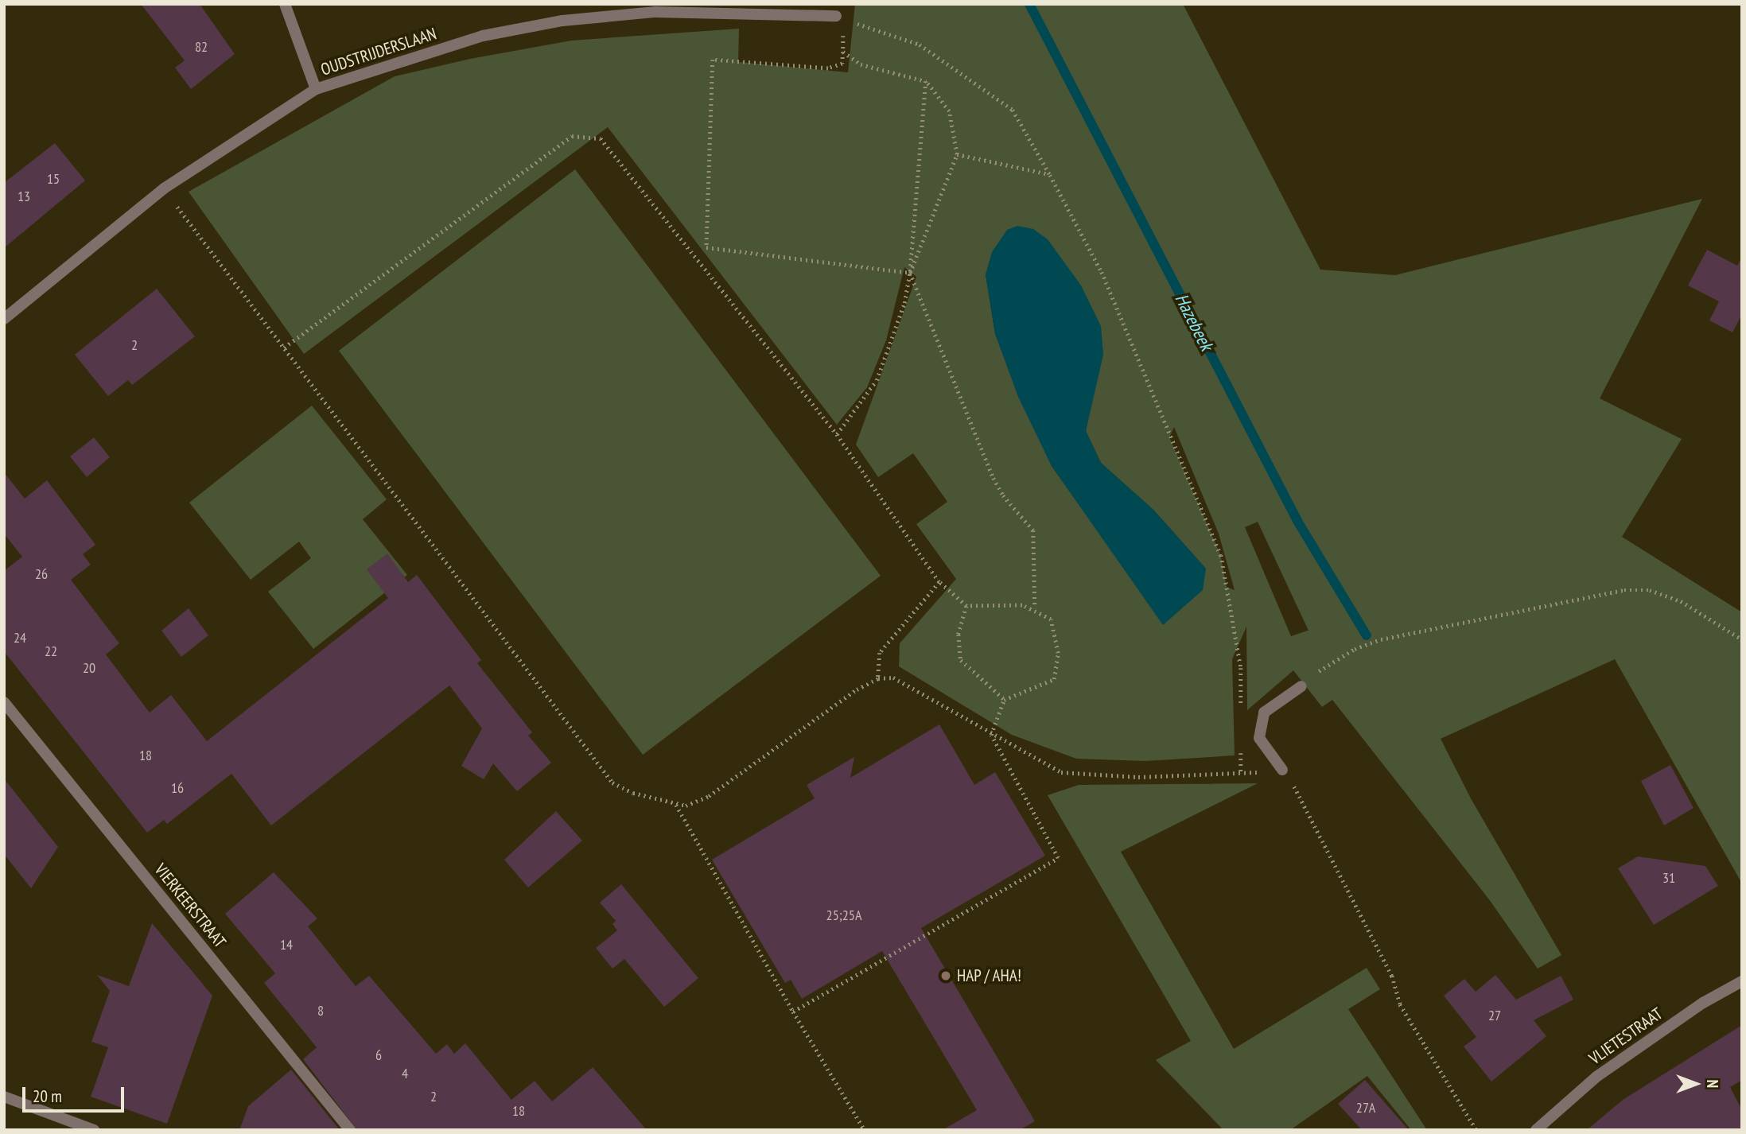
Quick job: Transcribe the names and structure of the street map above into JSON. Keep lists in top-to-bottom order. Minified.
{"streets":{"street":["OUDSTRIJDERSLAAN","VIERKEERSTRAAT","VLIETESTRAAT"]},"water":["Hazebeek"],"places":["HAP / AHA!"],"house_numbers":["82","15","13","2","26","24","22","20","18","16","31","25;25A","14","8","27","6","4","2","27A","18"],"scale_bar":"20 m","north":"right"}
